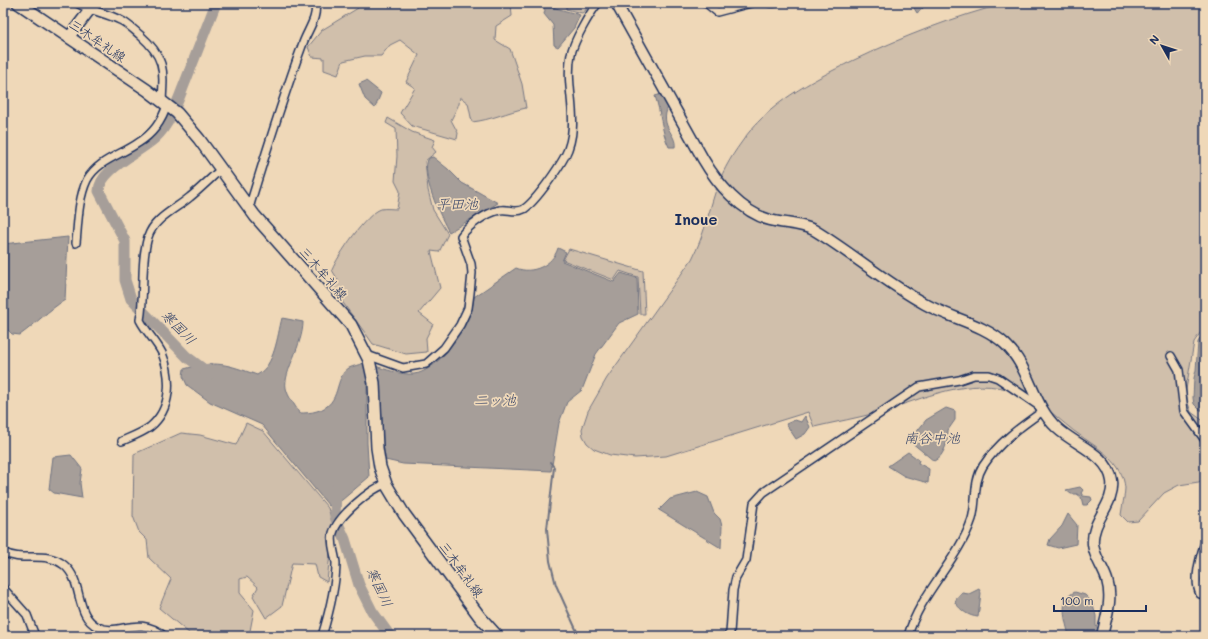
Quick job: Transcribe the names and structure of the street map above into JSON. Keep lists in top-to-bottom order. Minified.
{"streets":{"main road":["三木牟礼線"]},"districts":["Inoue"],"water":["平田池","寒国川","二ッ池","南谷中池"],"scale_bar":"100 m","north":"top left"}
